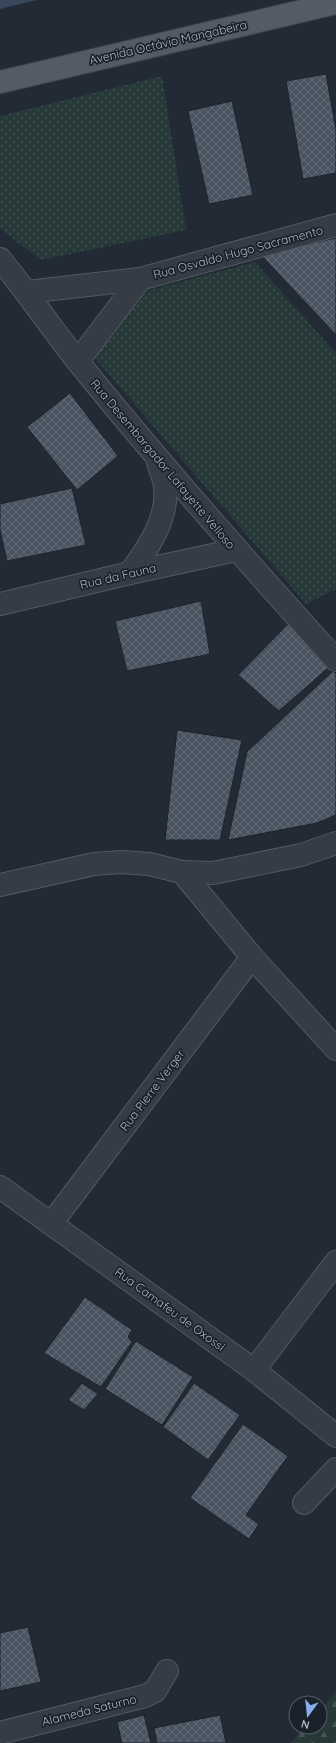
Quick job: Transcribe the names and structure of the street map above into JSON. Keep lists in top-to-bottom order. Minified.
{"streets":{"main road":["Avenida Octávio Mangabeira"],"street":["Rua Osvaldo Hugo Sacramento","Rua Desembargador Lafayette Velloso","Rua da Fauna","Rua Pierre Verger","Rua Camafeu de Oxossi","Alameda Saturno"]},"crossings":[["Rua Osvaldo Hugo Sacramento","Rua Desembargador Lafayette Velloso"],["Rua Desembargador Lafayette Velloso","Rua da Fauna"],["Rua Pierre Verger","Rua Camafeu de Oxossi"]],"north":"bottom"}
